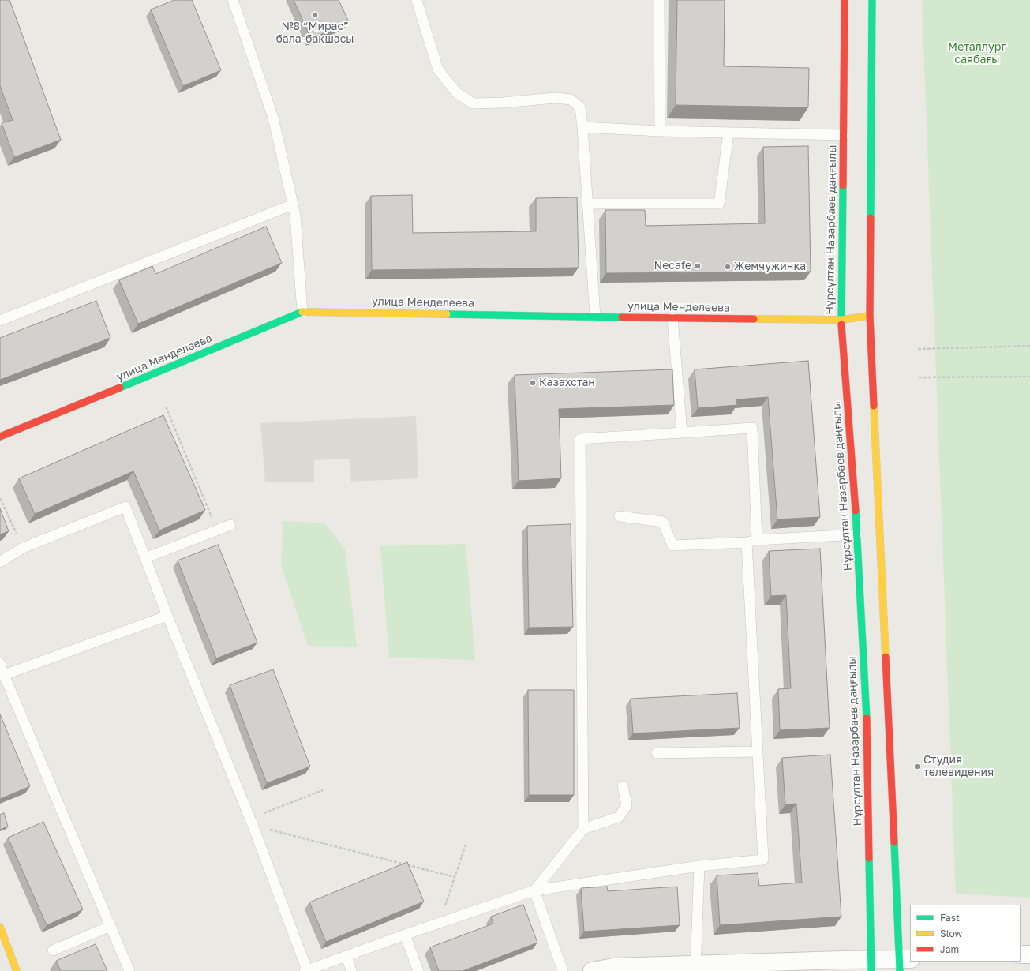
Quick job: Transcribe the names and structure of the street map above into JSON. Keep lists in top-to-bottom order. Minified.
{"streets":{"main road":["Нұрсұлтан Назарбаев даңғылы","улица Менделеева"]},"crossings":[["Нұрсұлтан Назарбаев даңғылы","улица Менделеева"]],"parks":["Металлург саябағы"],"places":["№8 “Мирас” бала-бақшасы","Necafe","Жемчужинка","Казахстан","Студия телевидения"],"legend":["Fast","Slow","Jam"]}
